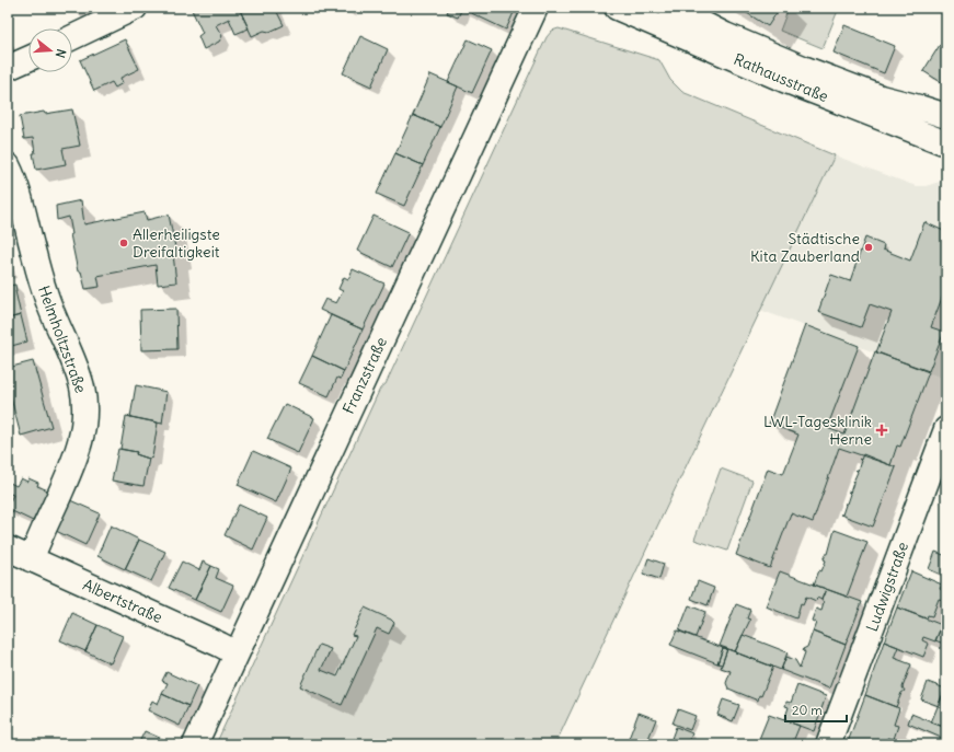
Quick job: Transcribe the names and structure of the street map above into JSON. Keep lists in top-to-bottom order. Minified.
{"streets":{"street":["Rathausstraße","Helmholtzstraße","Franzstraße","Ludwigstraße","Albertstraße"]},"crossings":[["Helmholtzstraße","Albertstraße"],["Franzstraße","Albertstraße"]],"places":{"other":["Allerheiligste Dreifaltigkeit","Städtische Kita Zauberland"],"health":["LWL-Tagesklinik Herne"]},"scale_bar":"20 m","north":"right"}
